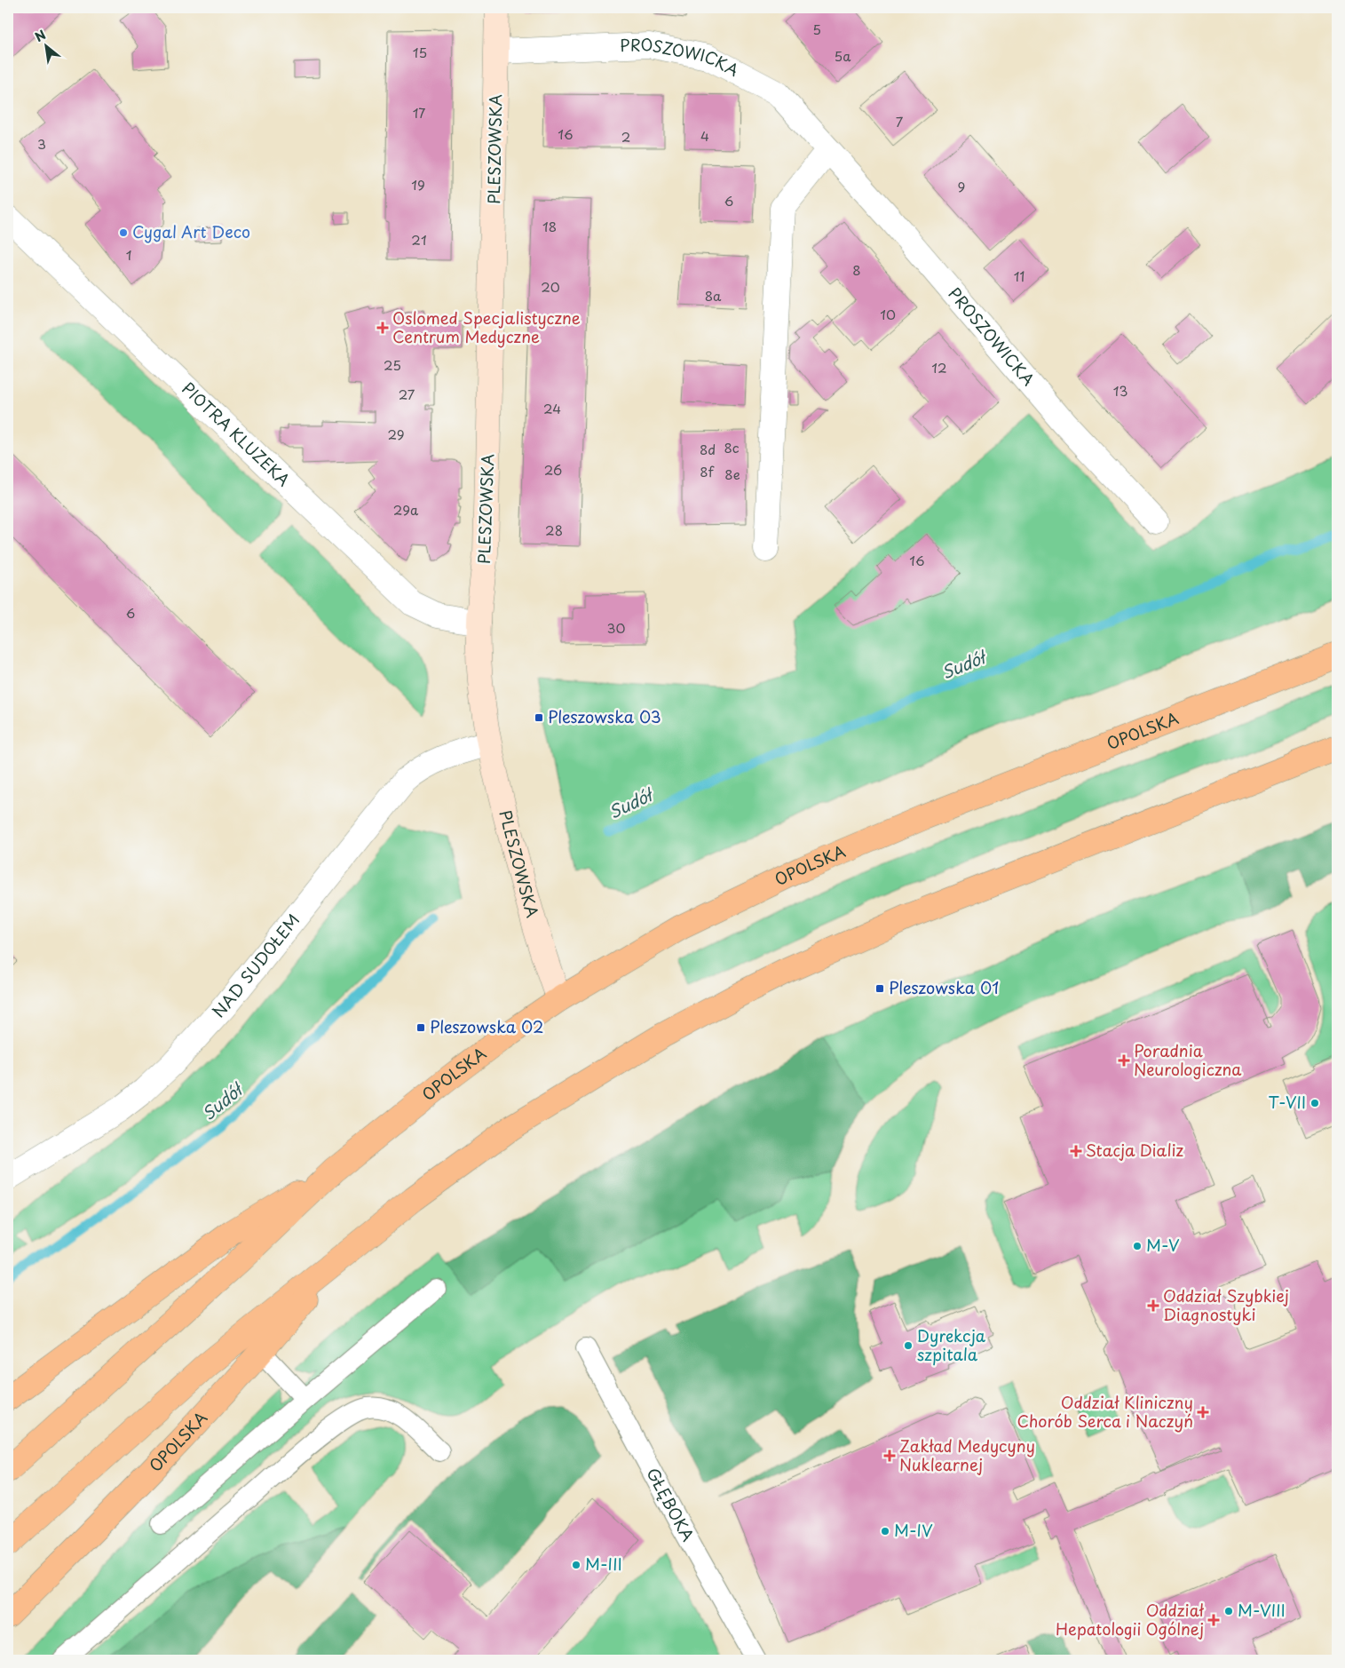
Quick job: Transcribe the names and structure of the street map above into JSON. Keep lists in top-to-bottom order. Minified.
{"streets":{"main road":["OPOLSKA"],"street":["PROSZOWICKA","PLESZOWSKA","PIOTRA KLUZEKA","NAD SUDOŁEM"],"lane":["GŁĘBOKA"]},"crossings":[["PROSZOWICKA","PLESZOWSKA"],["PLESZOWSKA","PIOTRA KLUZEKA"],["PLESZOWSKA","OPOLSKA"],["PLESZOWSKA","NAD SUDOŁEM"]],"water":["Sudół"],"places":{"other":["Cygal Art Deco","T-VII","M-V","Dyrekcja szpitala","M-IV","M-III","M-VIII"],"health":["Oslomed Specjalistyczne Centrum Medyczne","Poradnia Neurologiczna","Stacja Dializ","Oddział Szybkiej Diagnostyki","Oddział Kliniczny Chorób Serca i Naczyń","Zakład Medycyny Nuklearnej","Oddział Hepatologii Ogólnej"],"transit":["Pleszowska 03","Pleszowska 01","Pleszowska 02"]},"house_numbers":["5","15","5a","17","7","16","4","2","3","19","9","6","18","21","1","8","11","20","8a","10","25","12","13","27","24","29","8c","8d","26","8f","8e","29a","28","16","6","30"],"north":"top left"}
